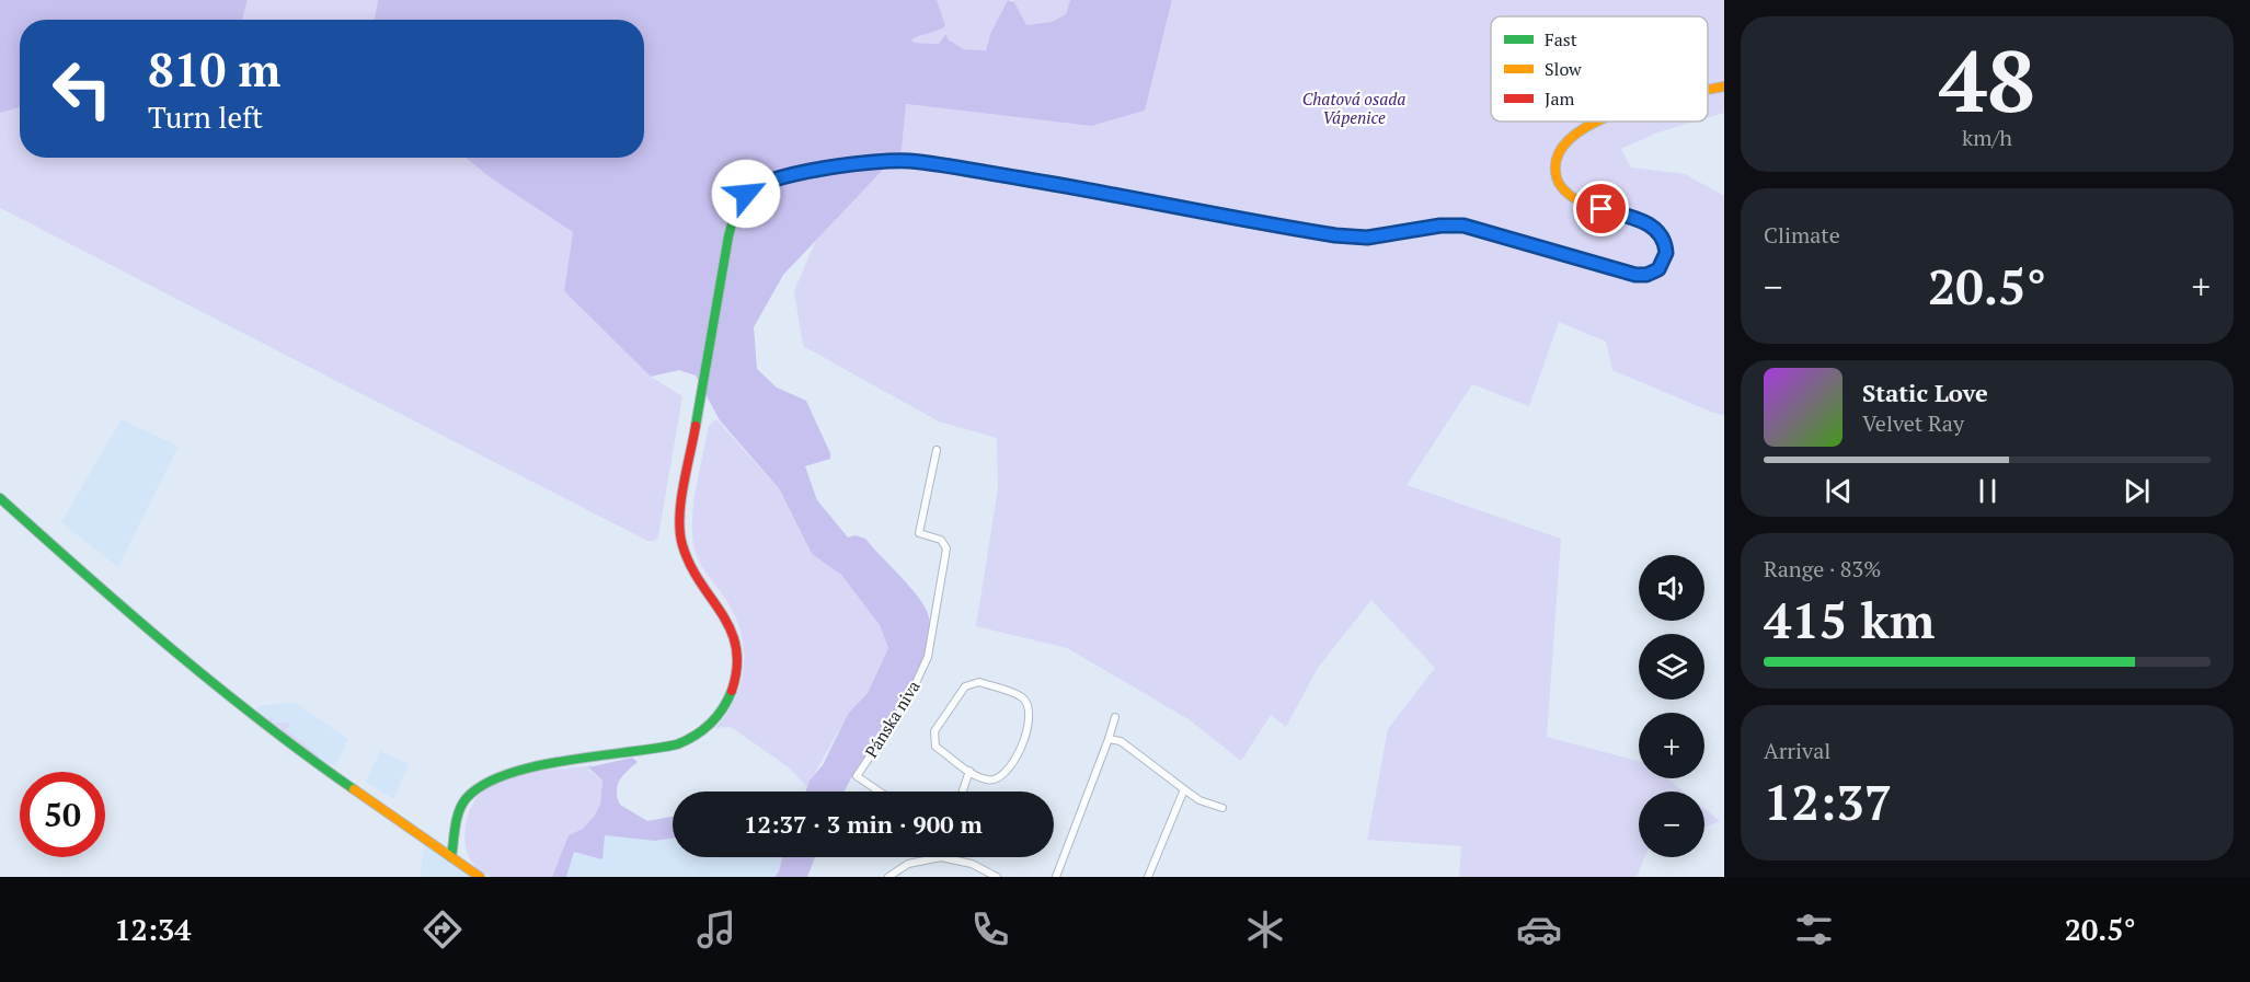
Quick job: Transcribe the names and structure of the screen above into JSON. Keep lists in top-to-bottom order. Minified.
{"streets":{"street":["Pánska niva"]},"parks":["Chatová osada Vápenice"],"legend":["Fast","Slow","Jam"],"page":{"tile":[["48","km/h"],"Climate",["Range · 83%","415 km"],["Arrival","12:37"]],"turn":["810 m","Turn left"],"heat":["−","20.5°","+"],"song":["Static Love","Velvet Ray"],"map_buttons":["+","−"],"limit":"50","trip":"12:37 · 3 min · 900 m","tabs":["12:34","20.5°"]}}
